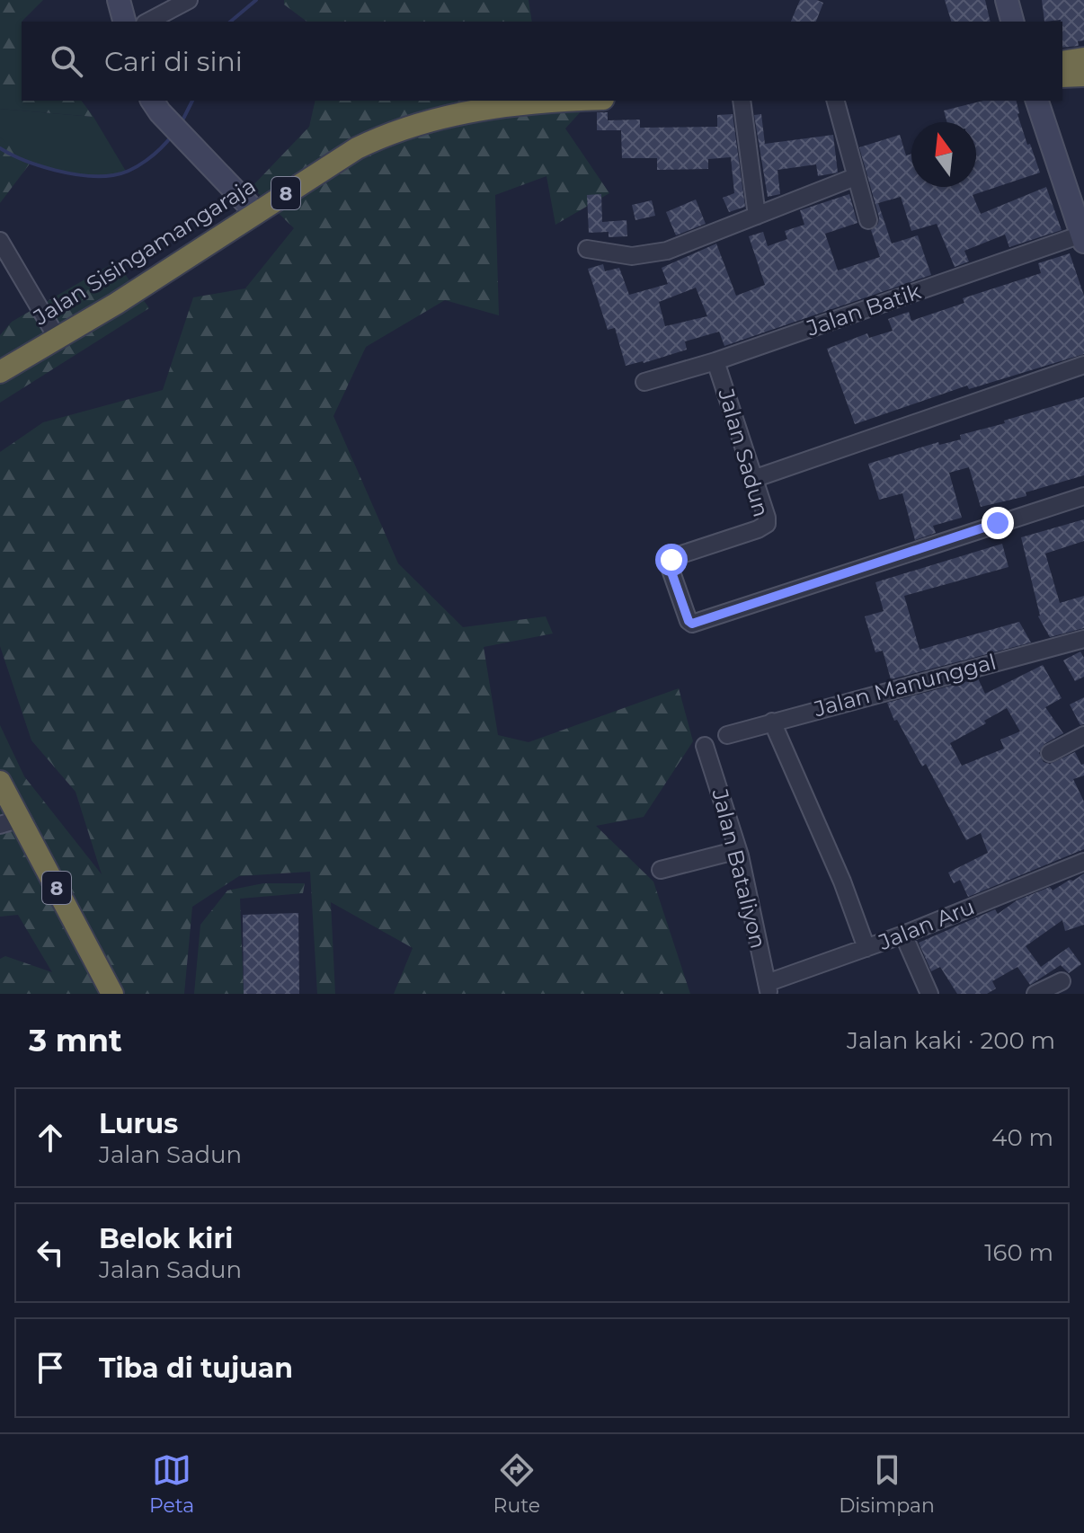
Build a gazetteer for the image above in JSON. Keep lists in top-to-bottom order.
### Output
{
  "streets": {
    "highway": ["8", "Jalan Sisingamangaraja"],
    "street": [
      "Jalan Batik",
      "Jalan Sadun",
      "Jalan Manunggal",
      "Jalan Bataliyon",
      "Jalan Aru"
    ]
  },
  "crossings": [
    ["Jalan Batik", "Jalan Sadun"],
    ["Jalan Bataliyon", "Jalan Aru"]
  ],
  "north": "top",
  "page": {
    "search": "Cari di sini",
    "heading": ["3 mnt", "Jalan kaki · 200 m"],
    "list": [
      ["Lurus", "Jalan Sadun", "40 m"],
      ["Belok kiri", "Jalan Sadun", "160 m"],
      "Tiba di tujuan"
    ],
    "nav": ["Peta", "Rute", "Disimpan"]
  }
}
